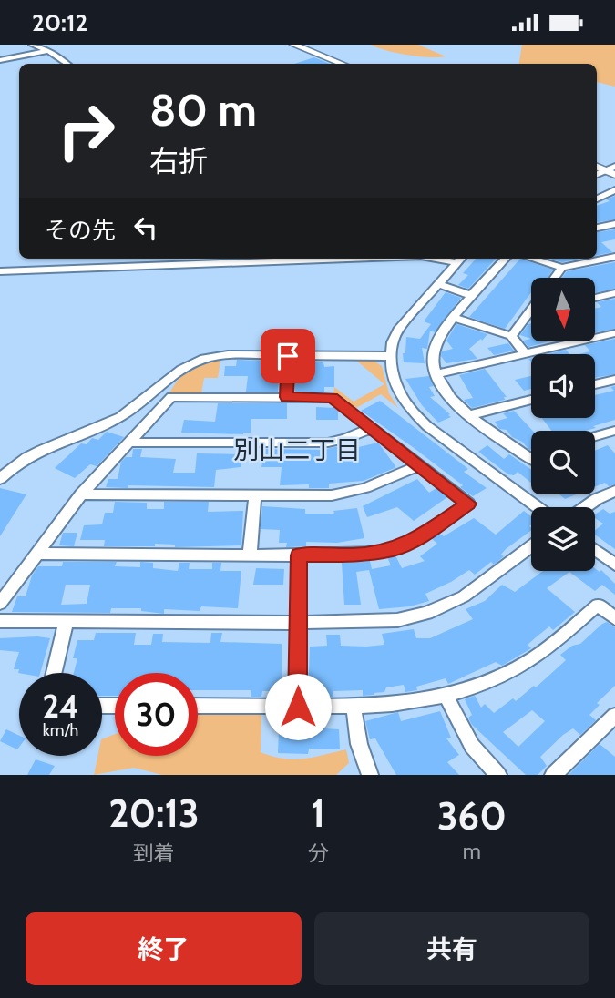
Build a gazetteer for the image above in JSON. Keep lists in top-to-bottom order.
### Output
{
  "districts": ["別山二丁目"],
  "north": "bottom",
  "page": {
    "status": "20:12",
    "turn": ["80 m", "右折"],
    "then": "その先",
    "speed": "24 km/h",
    "limit": "30",
    "eta": [
      "20:13",
      "到着",
      "1",
      "分",
      "360",
      "m"
    ],
    "buttons": ["終了", "共有"]
  }
}
